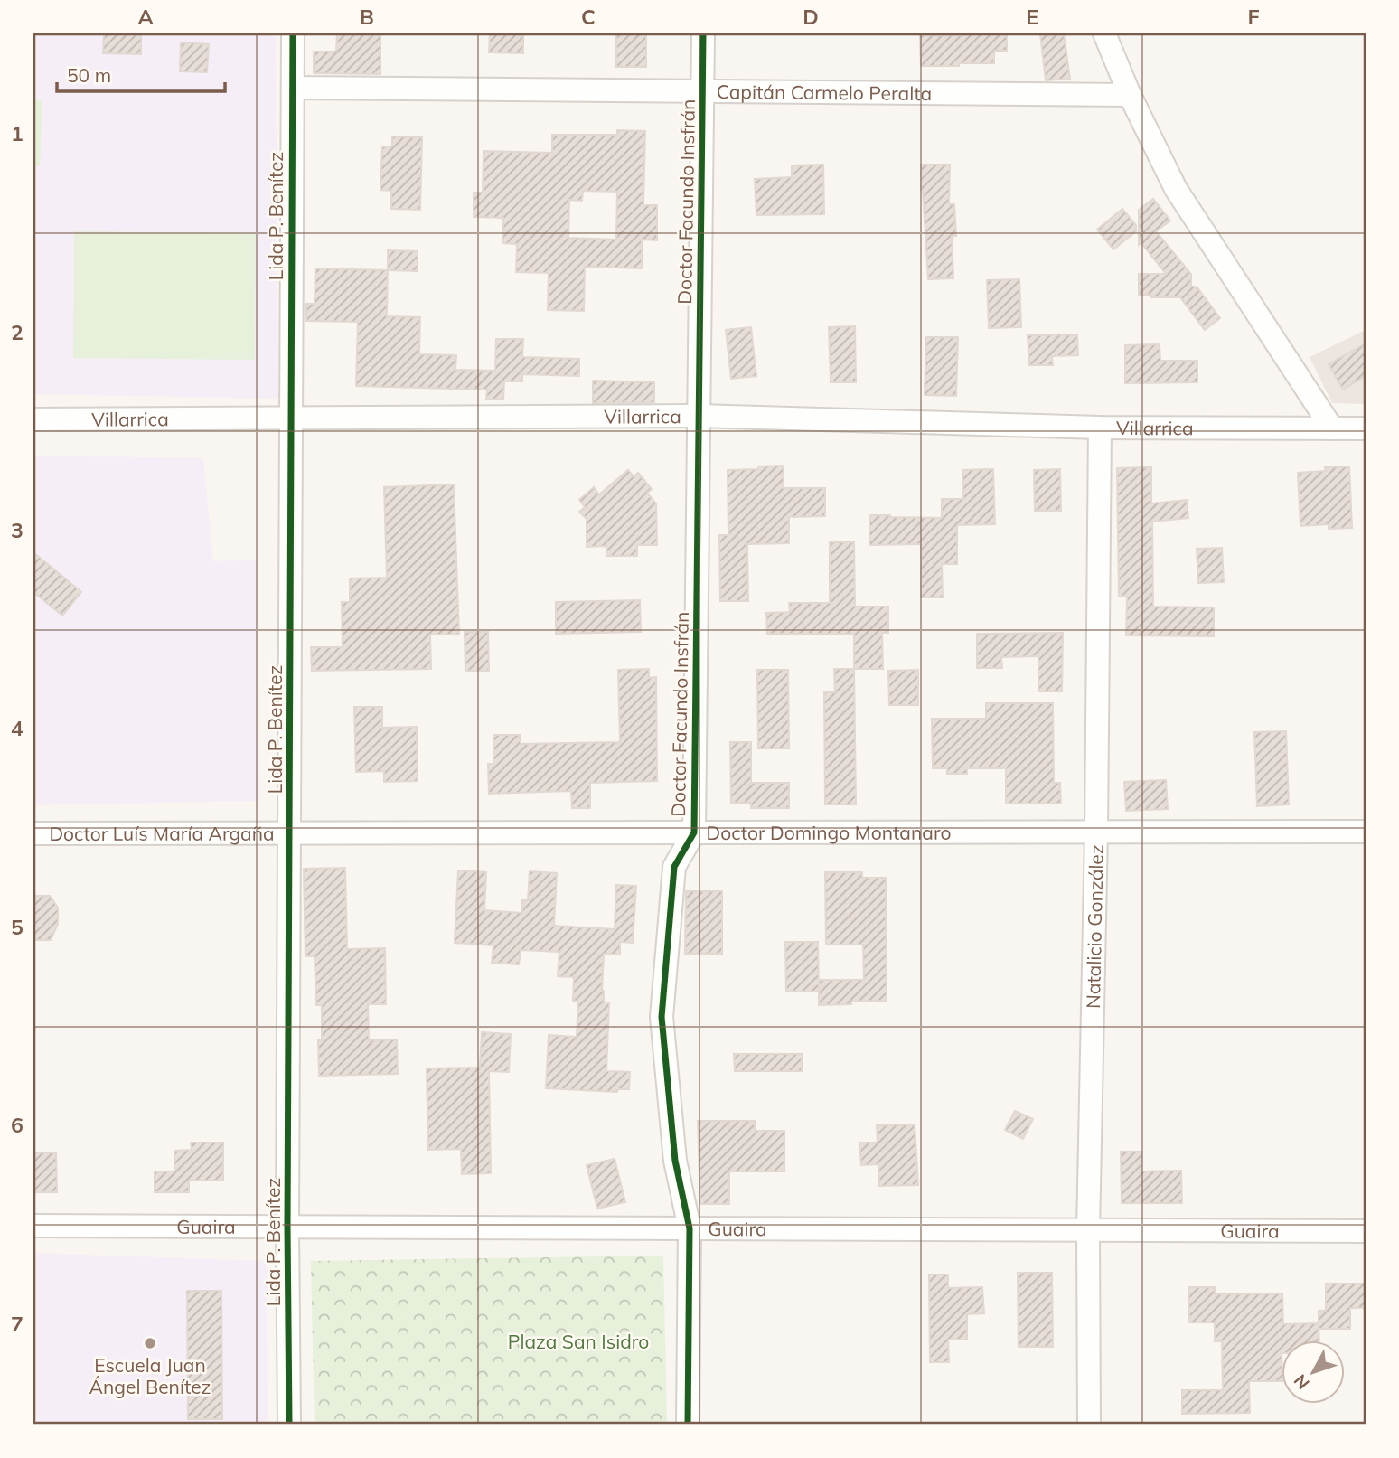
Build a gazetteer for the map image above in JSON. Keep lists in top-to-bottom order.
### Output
{
  "streets": {
    "street": [
      "Capitán Carmelo Peralta",
      "Doctor Facundo Insfrán",
      "Lida P. Benítez",
      "Villarrica",
      "Doctor Domingo Montanaro",
      "Doctor Luís María Argaña",
      "Natalicio González",
      "Guaira"
    ]
  },
  "crossings": [
    ["Capitán Carmelo Peralta", "Doctor Facundo Insfrán"],
    ["Capitán Carmelo Peralta", "Lida P. Benítez"],
    ["Doctor Facundo Insfrán", "Villarrica"],
    ["Doctor Facundo Insfrán", "Doctor Domingo Montanaro"],
    ["Doctor Facundo Insfrán", "Guaira"],
    ["Lida P. Benítez", "Villarrica"],
    ["Lida P. Benítez", "Doctor Domingo Montanaro"],
    ["Lida P. Benítez", "Doctor Luís María Argaña"],
    ["Lida P. Benítez", "Guaira"],
    ["Villarrica", "Natalicio González"],
    ["Doctor Domingo Montanaro", "Doctor Luís María Argaña"],
    ["Doctor Domingo Montanaro", "Natalicio González"],
    ["Natalicio González", "Guaira"]
  ],
  "parks": ["Plaza San Isidro"],
  "places": ["Escuela Juan Ángel Benítez"],
  "scale_bar": "50 m",
  "north": "bottom left",
  "grid": {
    "columns": [
      "A",
      "B",
      "C",
      "D",
      "E",
      "F"
    ],
    "rows": [
      "1",
      "2",
      "3",
      "4",
      "5",
      "6",
      "7"
    ]
  }
}
